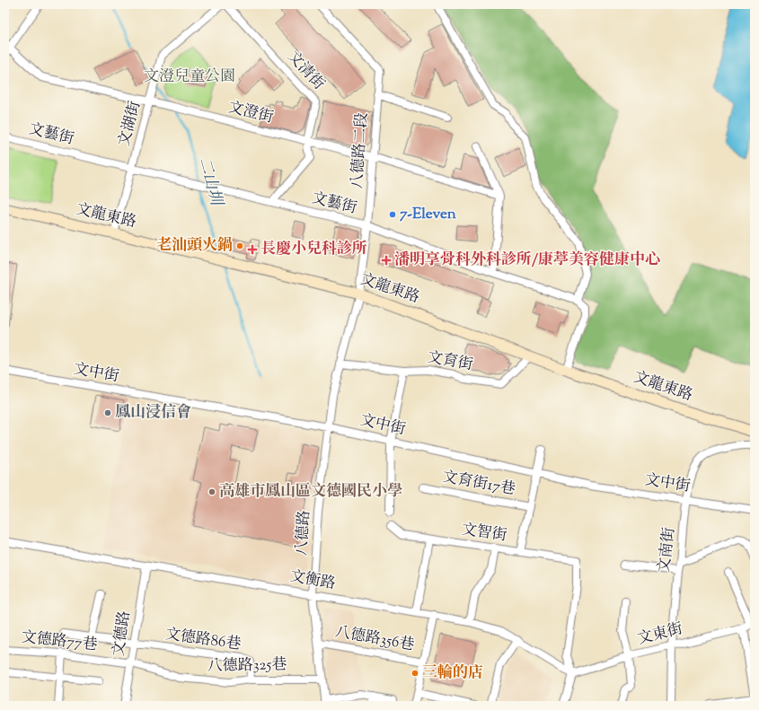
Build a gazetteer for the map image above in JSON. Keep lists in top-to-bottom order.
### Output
{
  "streets": {
    "street": [
      "文清街",
      "文澄街",
      "文湖街",
      "文藝街",
      "八德路二段",
      "文龍東路",
      "文育街",
      "文中街",
      "文育街17巷",
      "八德路",
      "文智街",
      "文南街",
      "文衡路",
      "文德路",
      "文東街",
      "八德路356巷",
      "文德路86巷",
      "文德路77巷",
      "八德路325巷"
    ]
  },
  "crossings": [
    ["文清街", "文澄街"],
    ["文清街", "文藝街"],
    ["文澄街", "文湖街"],
    ["文澄街", "八德路二段"],
    ["文湖街", "文藝街"],
    ["文湖街", "文龍東路"],
    ["文藝街", "八德路二段"],
    ["八德路二段", "文龍東路"],
    ["八德路二段", "文中街"],
    ["八德路二段", "八德路"],
    ["文龍東路", "文育街"],
    ["文育街", "文中街"],
    ["文中街", "八德路"],
    ["文中街", "文南街"],
    ["八德路", "文衡路"],
    ["八德路", "八德路356巷"],
    ["八德路", "八德路325巷"],
    ["文智街", "文衡路"],
    ["文智街", "文東街"],
    ["文南街", "文東街"],
    ["文衡路", "文德路"],
    ["文衡路", "文東街"],
    ["文德路", "文德路86巷"],
    ["文德路", "文德路77巷"],
    ["文德路", "八德路325巷"],
    ["文德路86巷", "文德路77巷"],
    ["文德路86巷", "八德路325巷"],
    ["文德路77巷", "八德路325巷"]
  ],
  "water": ["二山圳"],
  "parks": ["文澄兒童公園"],
  "places": {
    "other": [
      "7-Eleven",
      "老汕頭火鍋",
      "鳳山浸信會",
      "高雄市鳳山區文德國民小學",
      "三輪的店"
    ],
    "health": ["長慶小兒科診所", "潘明享骨科外科診所/康葶美容健康中心"]
  }
}
